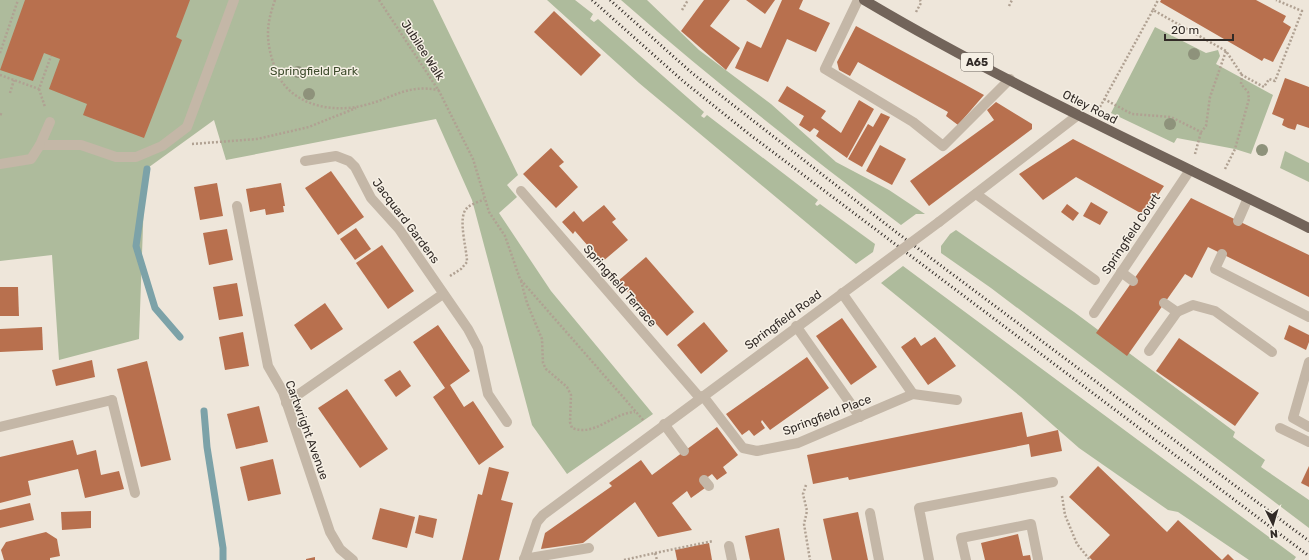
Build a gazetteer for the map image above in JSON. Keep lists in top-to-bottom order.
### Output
{
  "streets": {
    "main road": ["A65", "Otley Road"],
    "street": [
      "Jacquard Gardens",
      "Springfield Court",
      "Springfield Terrace",
      "Springfield Road",
      "Springfield Place",
      "Cartwright Avenue"
    ],
    "path": ["Jubilee Walk"]
  },
  "crossings": [
    ["Otley Road", "Springfield Court"],
    ["Otley Road", "Springfield Road"],
    ["Springfield Terrace", "Springfield Road"],
    ["Springfield Terrace", "Springfield Place"],
    ["Springfield Road", "Springfield Place"]
  ],
  "parks": ["Springfield Park"],
  "scale_bar": "20 m",
  "north": "bottom"
}
